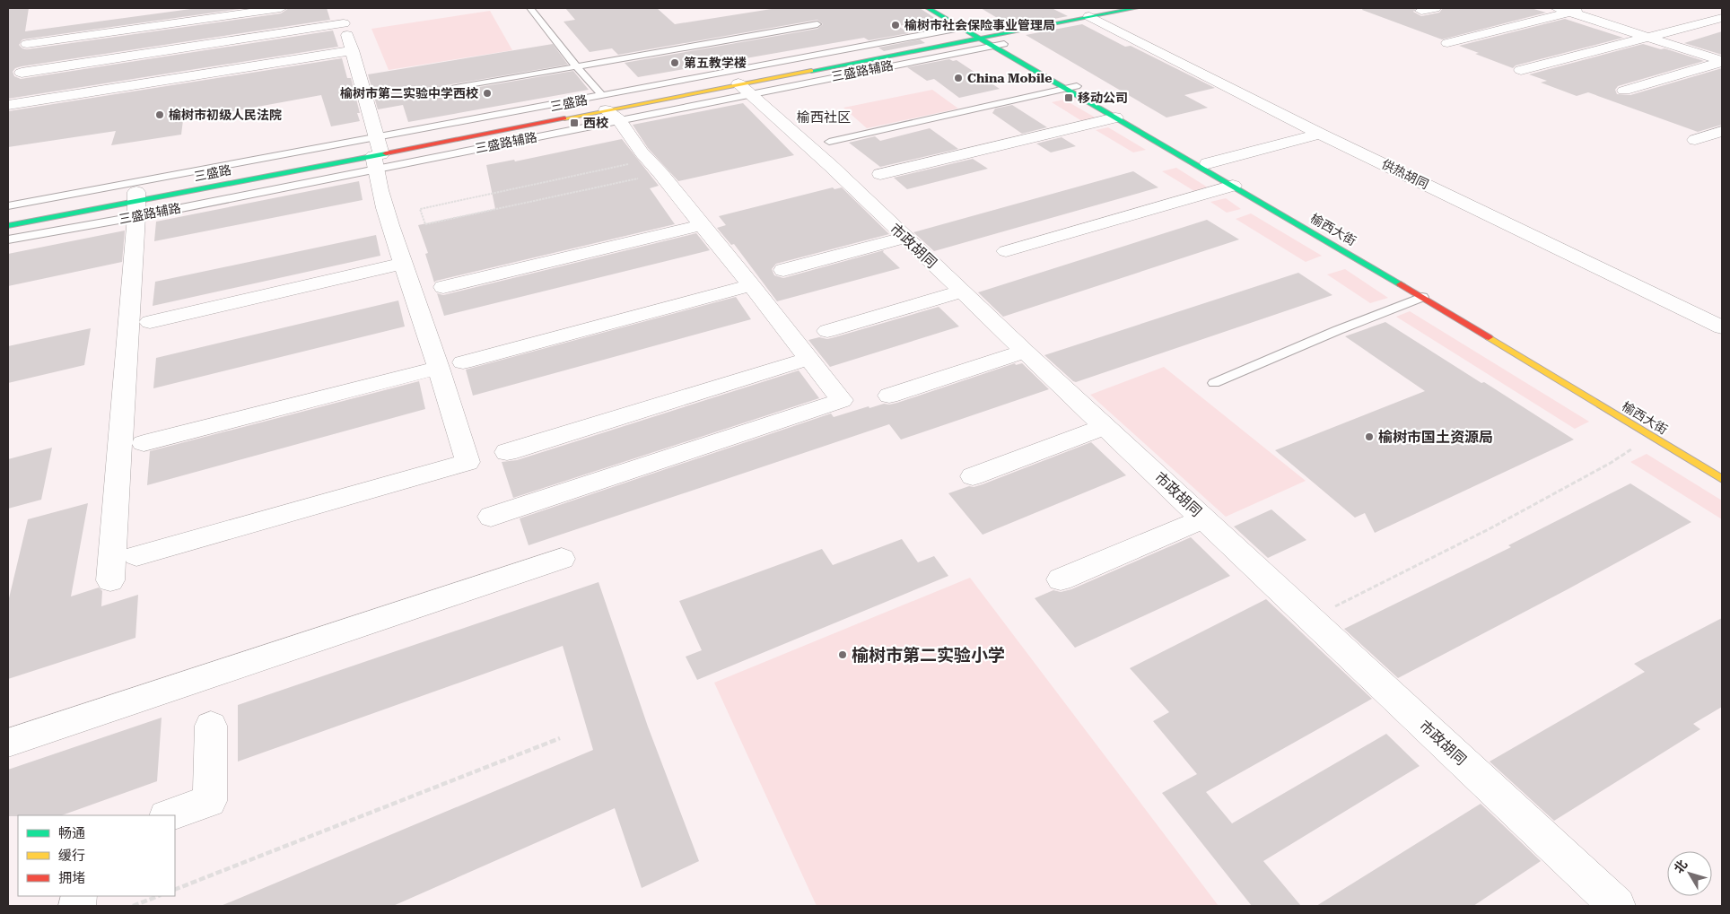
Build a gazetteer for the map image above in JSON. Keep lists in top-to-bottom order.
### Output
{
  "streets": {
    "main road": ["三盛路", "榆西大街"],
    "street": ["供热胡同", "市政胡同"],
    "lane": ["三盛路辅路"]
  },
  "crossings": [
    ["三盛路辅路", "三盛路"],
    ["三盛路辅路", "榆西大街"],
    ["三盛路辅路", "市政胡同"],
    ["三盛路", "供热胡同"],
    ["三盛路", "榆西大街"],
    ["三盛路", "市政胡同"]
  ],
  "districts": ["榆西社区"],
  "places": {
    "other": [
      "榆树市社会保险事业管理局",
      "第五教学楼",
      "China Mobile",
      "榆树市第二实验中学西校",
      "榆树市初级人民法院",
      "榆树市国土资源局",
      "榆树市第二实验小学"
    ],
    "transit": ["移动公司", "西校"]
  },
  "legend": ["畅通", "缓行", "拥堵"],
  "north": "top left"
}
